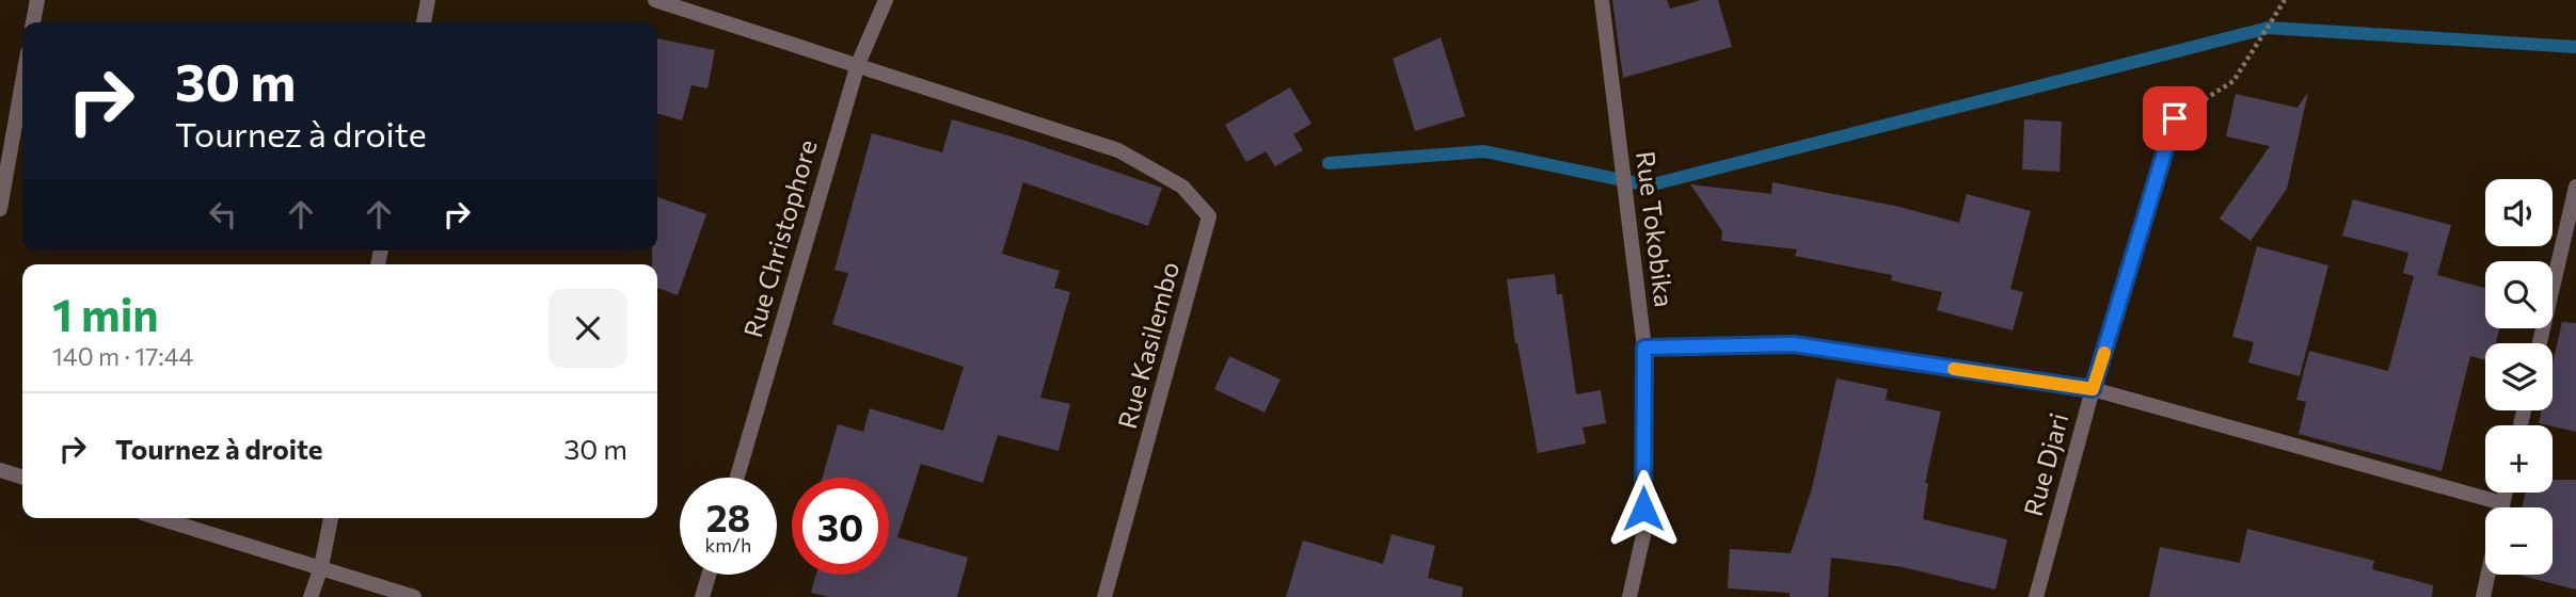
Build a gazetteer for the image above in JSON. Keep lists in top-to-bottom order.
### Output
{
  "streets": {
    "street": [
      "Rue Tokobika",
      "Rue Christophore",
      "Rue Kasilembo",
      "Rue Djari"
    ]
  },
  "crossings": [
    ["Rue Christophore", "Rue Kasilembo"]
  ],
  "page": {
    "turn": ["30 m", "Tournez à droite"],
    "map_buttons": ["+", "−"],
    "heading": ["1 min", "140 m · 17:44"],
    "list": [
      {
        "name": "Tournez à droite",
        "value": "30 m"
      }
    ],
    "speed": "28 km/h",
    "limit": "30"
  }
}
